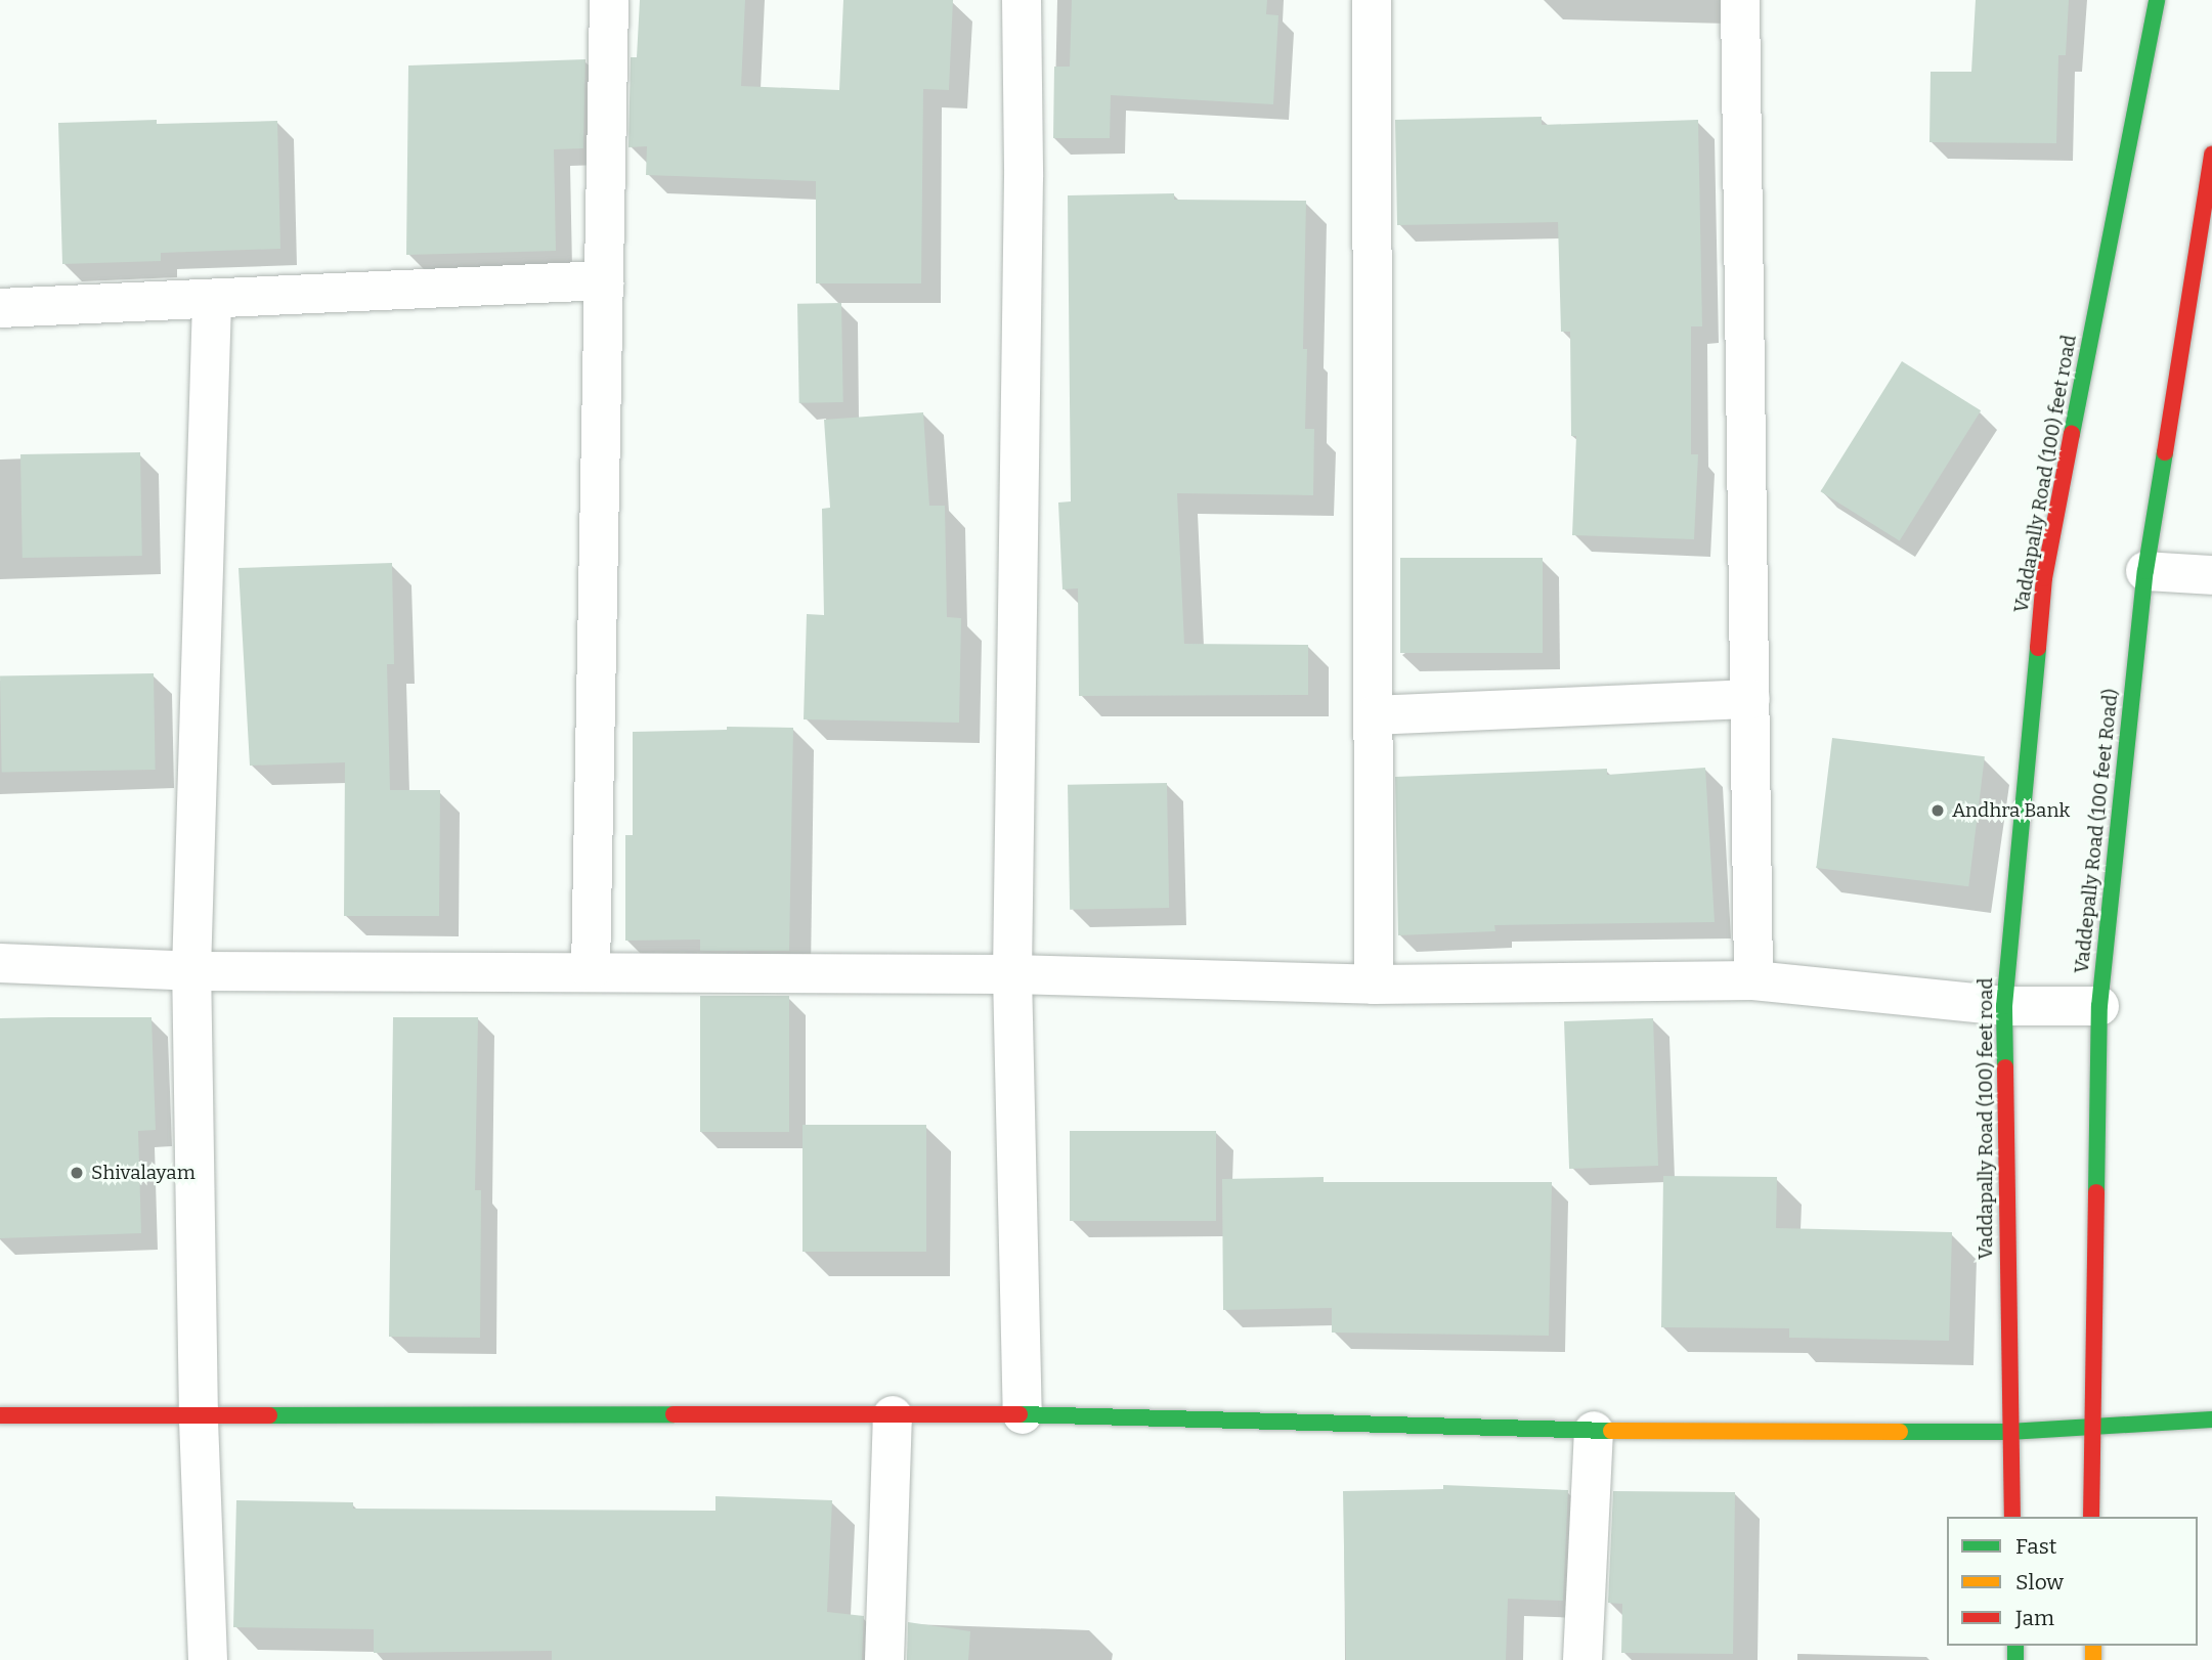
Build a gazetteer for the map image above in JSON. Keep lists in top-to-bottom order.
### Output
{
  "streets": {
    "main road": ["Vaddapally Road (100) feet road", "Vaddepally Road (100 feet Road)"]
  },
  "places": ["Andhra Bank", "Shivalayam"],
  "legend": ["Fast", "Slow", "Jam"]
}
